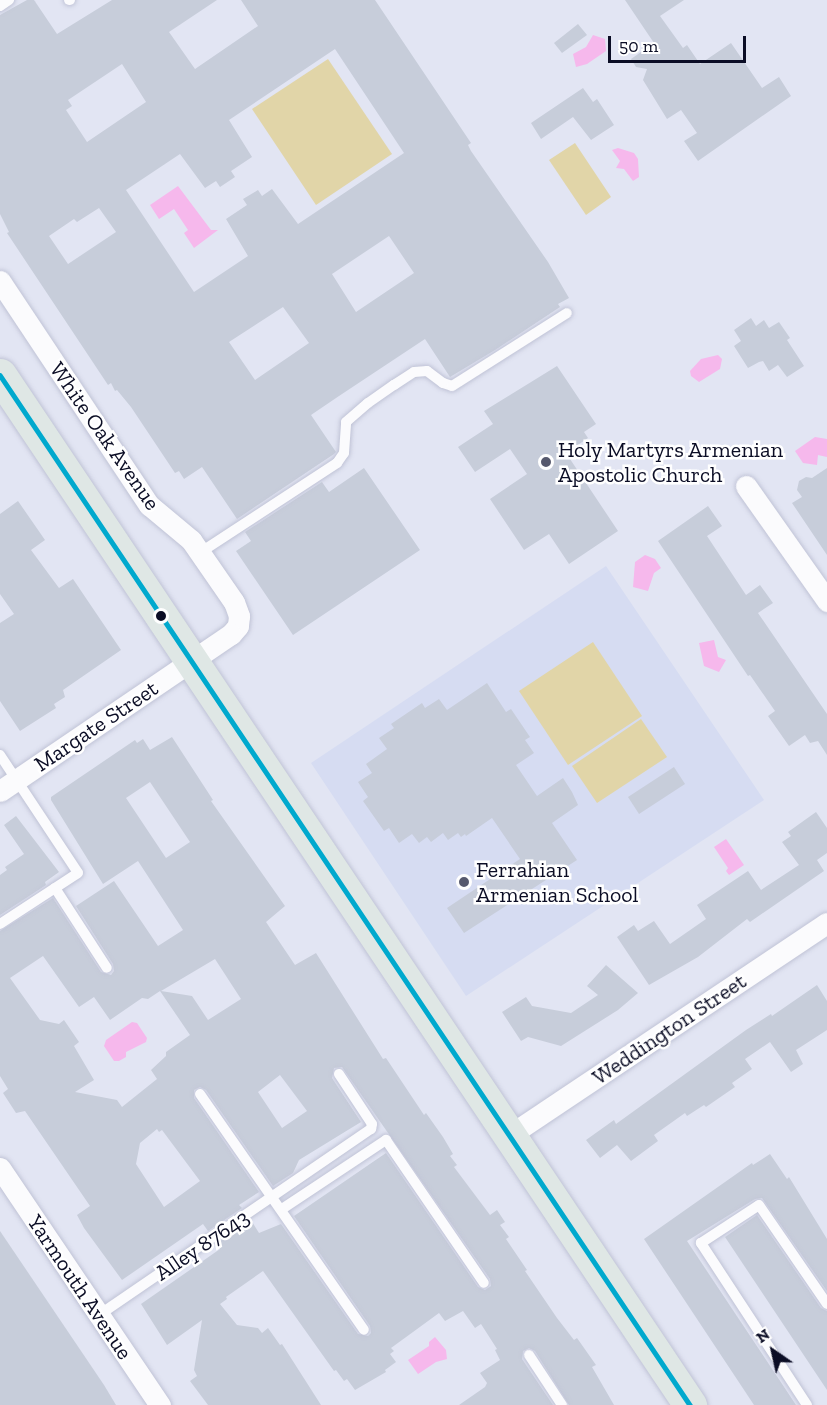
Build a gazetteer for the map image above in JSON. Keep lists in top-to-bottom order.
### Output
{
  "streets": {
    "street": [
      "White Oak Avenue",
      "Margate Street",
      "Weddington Street",
      "Yarmouth Avenue"
    ],
    "lane": ["Alley 87643"]
  },
  "crossings": [
    ["White Oak Avenue", "Margate Street"],
    ["Alley 87643", "Yarmouth Avenue"]
  ],
  "places": ["Holy Martyrs Armenian Apostolic Church", "Ferrahian Armenian School"],
  "scale_bar": "50 m",
  "north": "top left"
}
